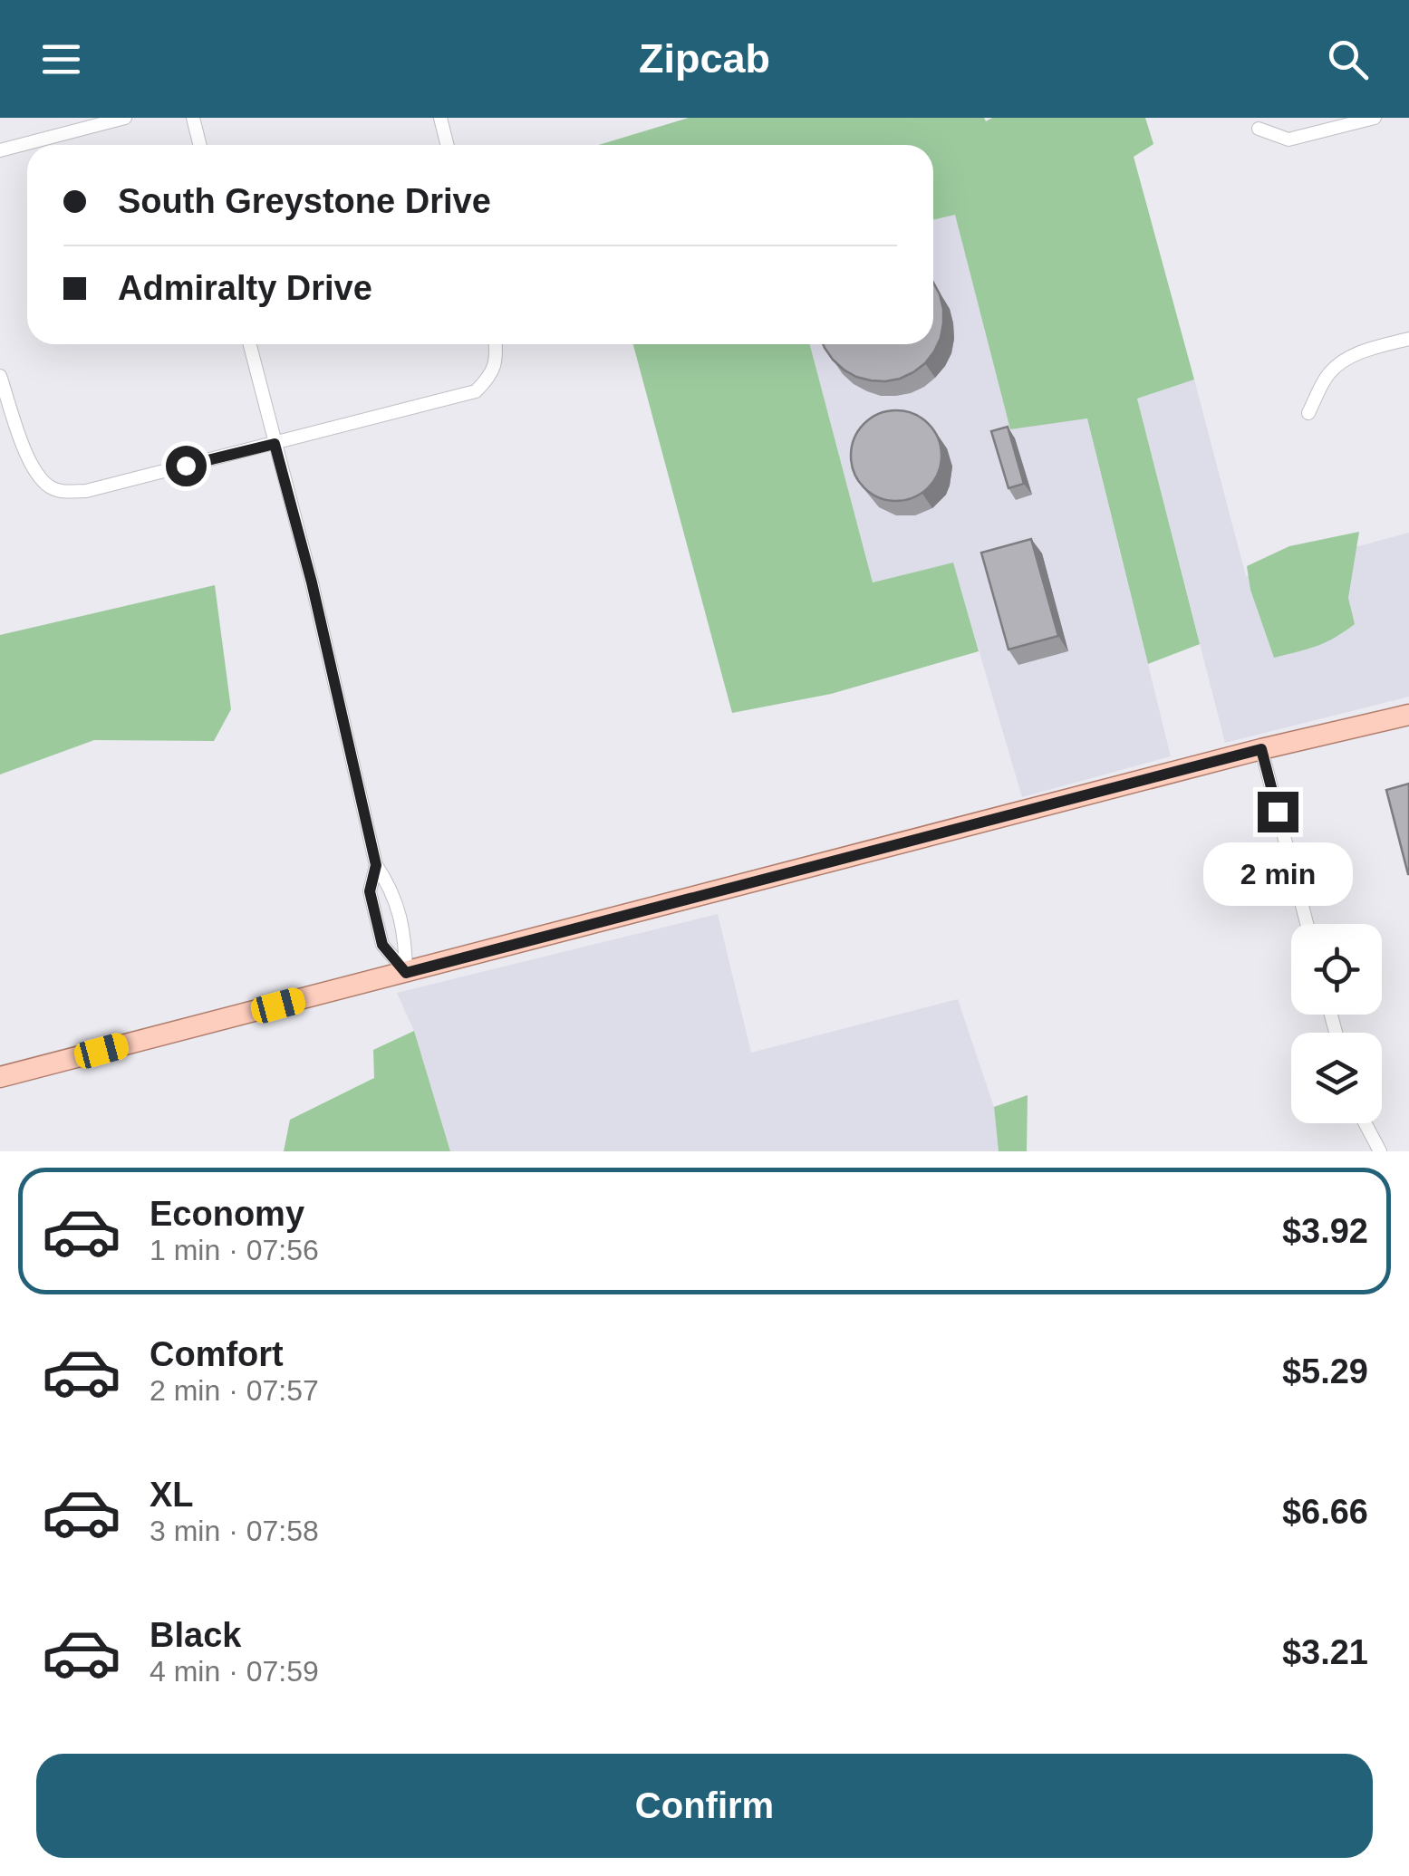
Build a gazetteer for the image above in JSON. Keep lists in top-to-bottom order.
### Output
{
  "page": {
    "header": "Zipcab",
    "banner": ["South Greystone Drive", "Admiralty Drive"],
    "bubble": "2 min",
    "list": [
      {
        "name": "Economy",
        "note": "1 min · 07:56",
        "value": "$3.92"
      },
      {
        "name": "Comfort",
        "note": "2 min · 07:57",
        "value": "$5.29"
      },
      {
        "name": "XL",
        "note": "3 min · 07:58",
        "value": "$6.66"
      },
      {
        "name": "Black",
        "note": "4 min · 07:59",
        "value": "$3.21"
      }
    ],
    "buttons": "Confirm"
  }
}
